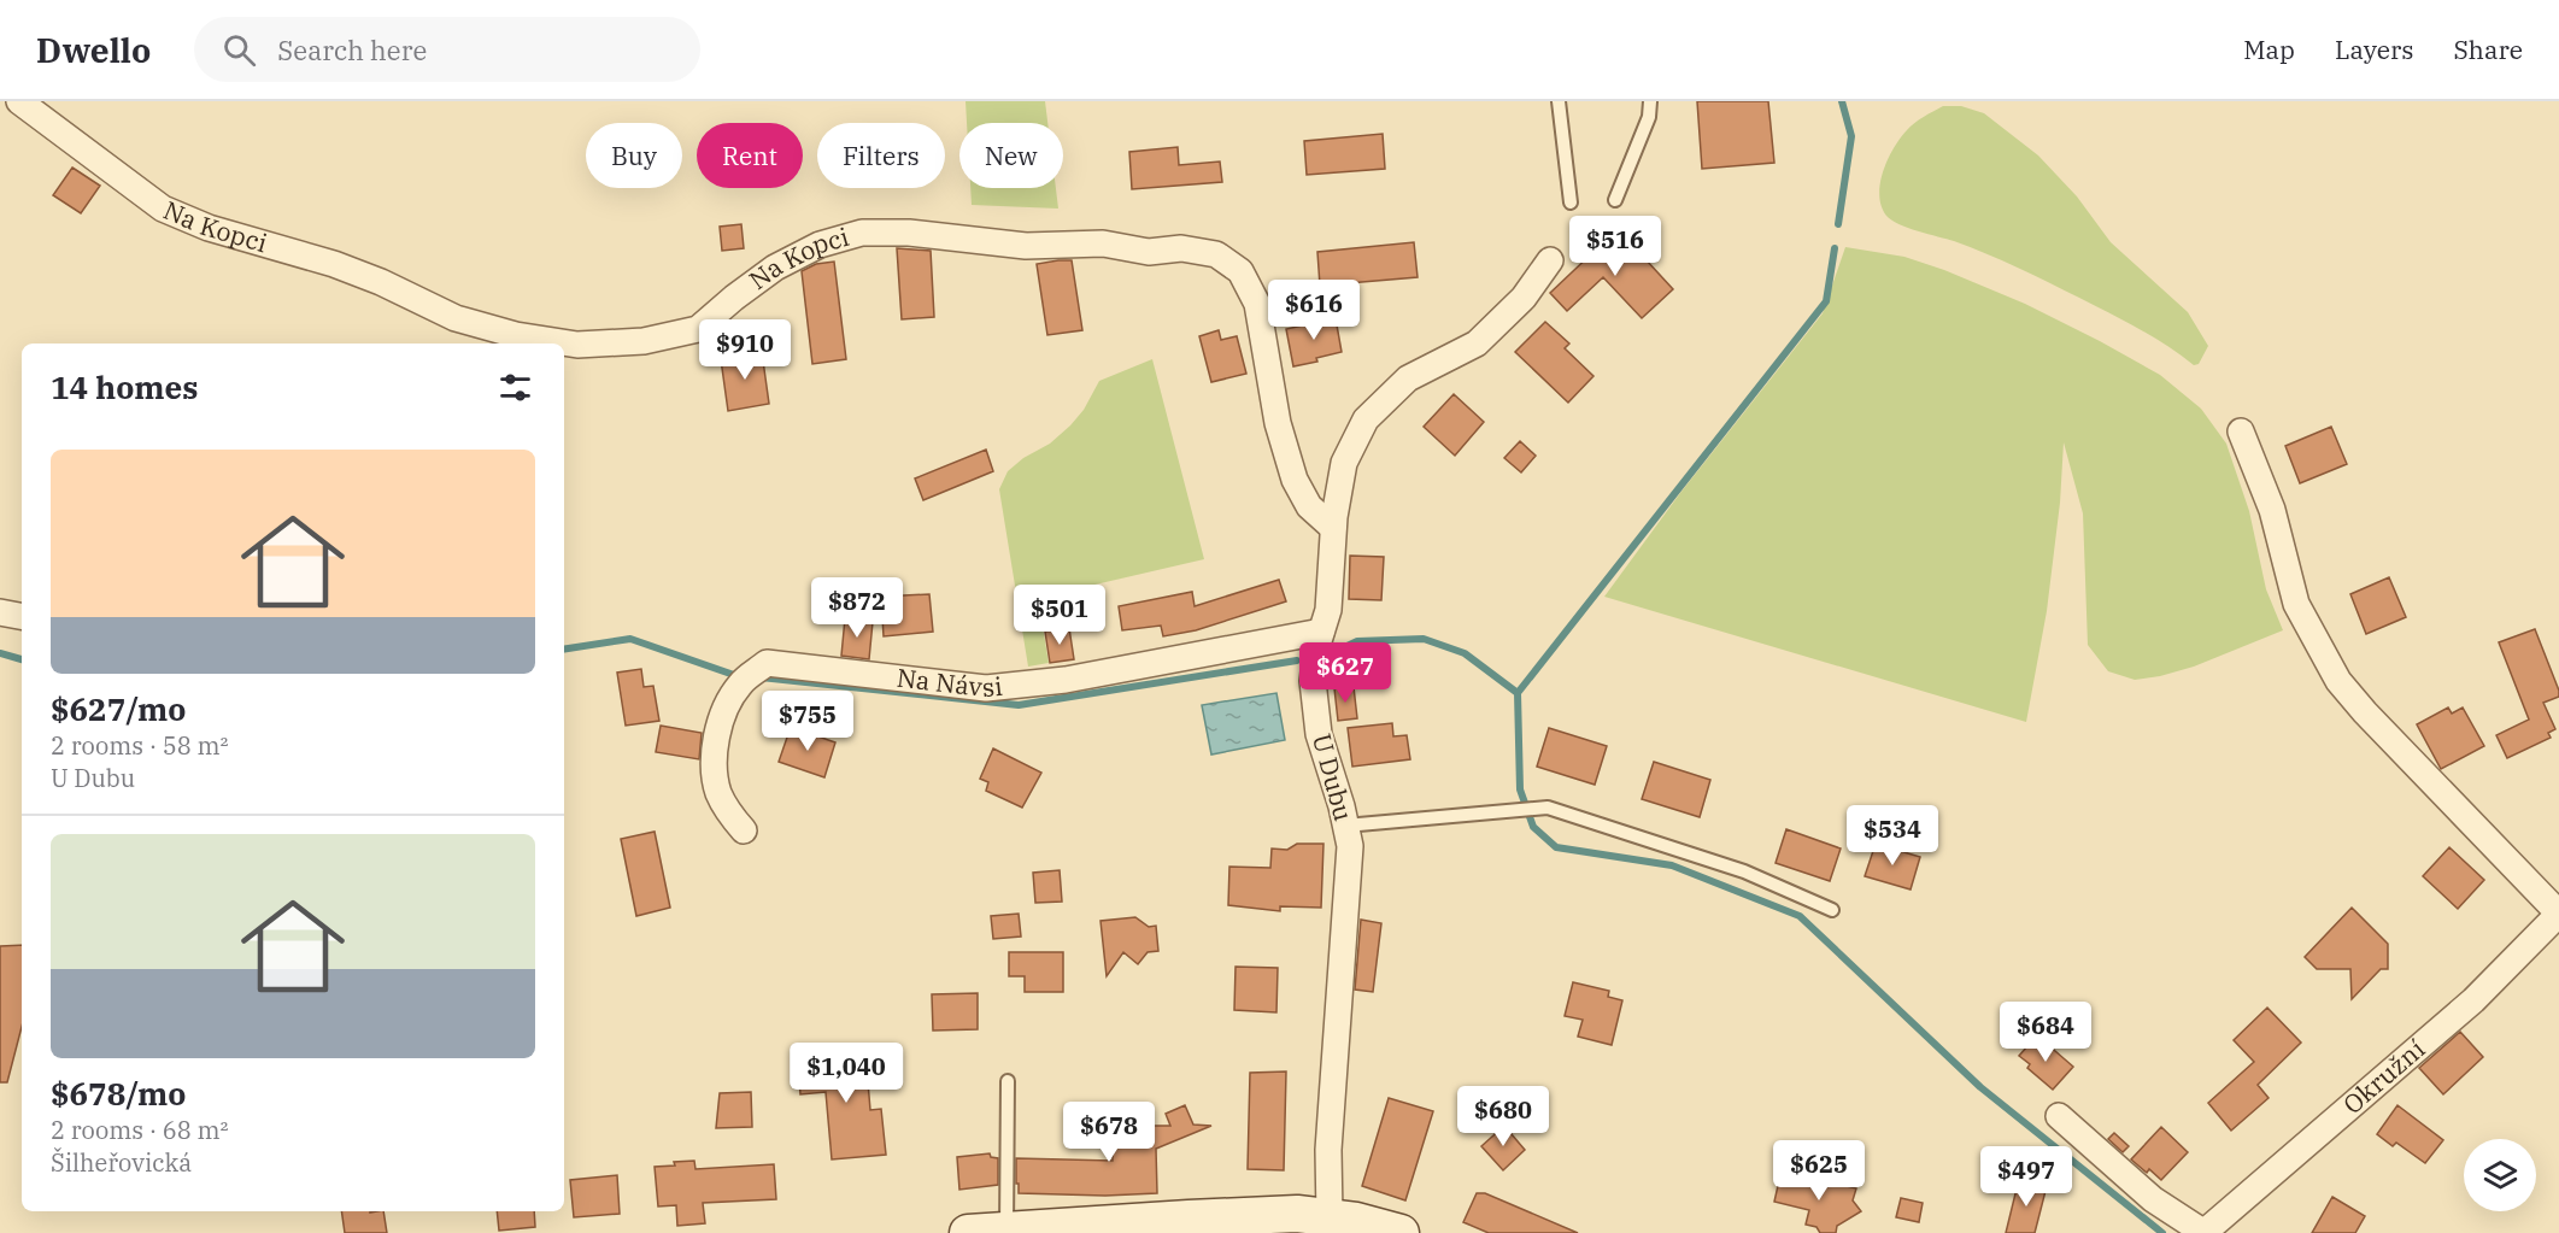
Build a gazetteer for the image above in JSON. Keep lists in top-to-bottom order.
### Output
{
  "streets": {
    "street": [
      "Na Kopci",
      "Na Návsi",
      "U Dubu",
      "Okružní"
    ]
  },
  "crossings": [
    ["Na Kopci", "U Dubu"],
    ["Na Návsi", "U Dubu"]
  ],
  "page": {
    "header": "Dwello",
    "search": "Search here",
    "nav": ["Map", "Layers", "Share"],
    "chip": [
      "Buy",
      "Rent",
      "Filters",
      "New"
    ],
    "price": [
      "$516",
      "$616",
      "$910",
      "$872",
      "$501",
      "$627",
      "$755",
      "$534",
      "$684",
      "$1,040",
      "$680",
      "$678",
      "$625",
      "$497"
    ],
    "heading": "14 homes",
    "list": [
      {
        "name": "$627/mo",
        "note": "2 rooms · 58 m² · U Dubu"
      },
      {
        "name": "$678/mo",
        "note": "2 rooms · 68 m² · Šilheřovická"
      }
    ]
  }
}
